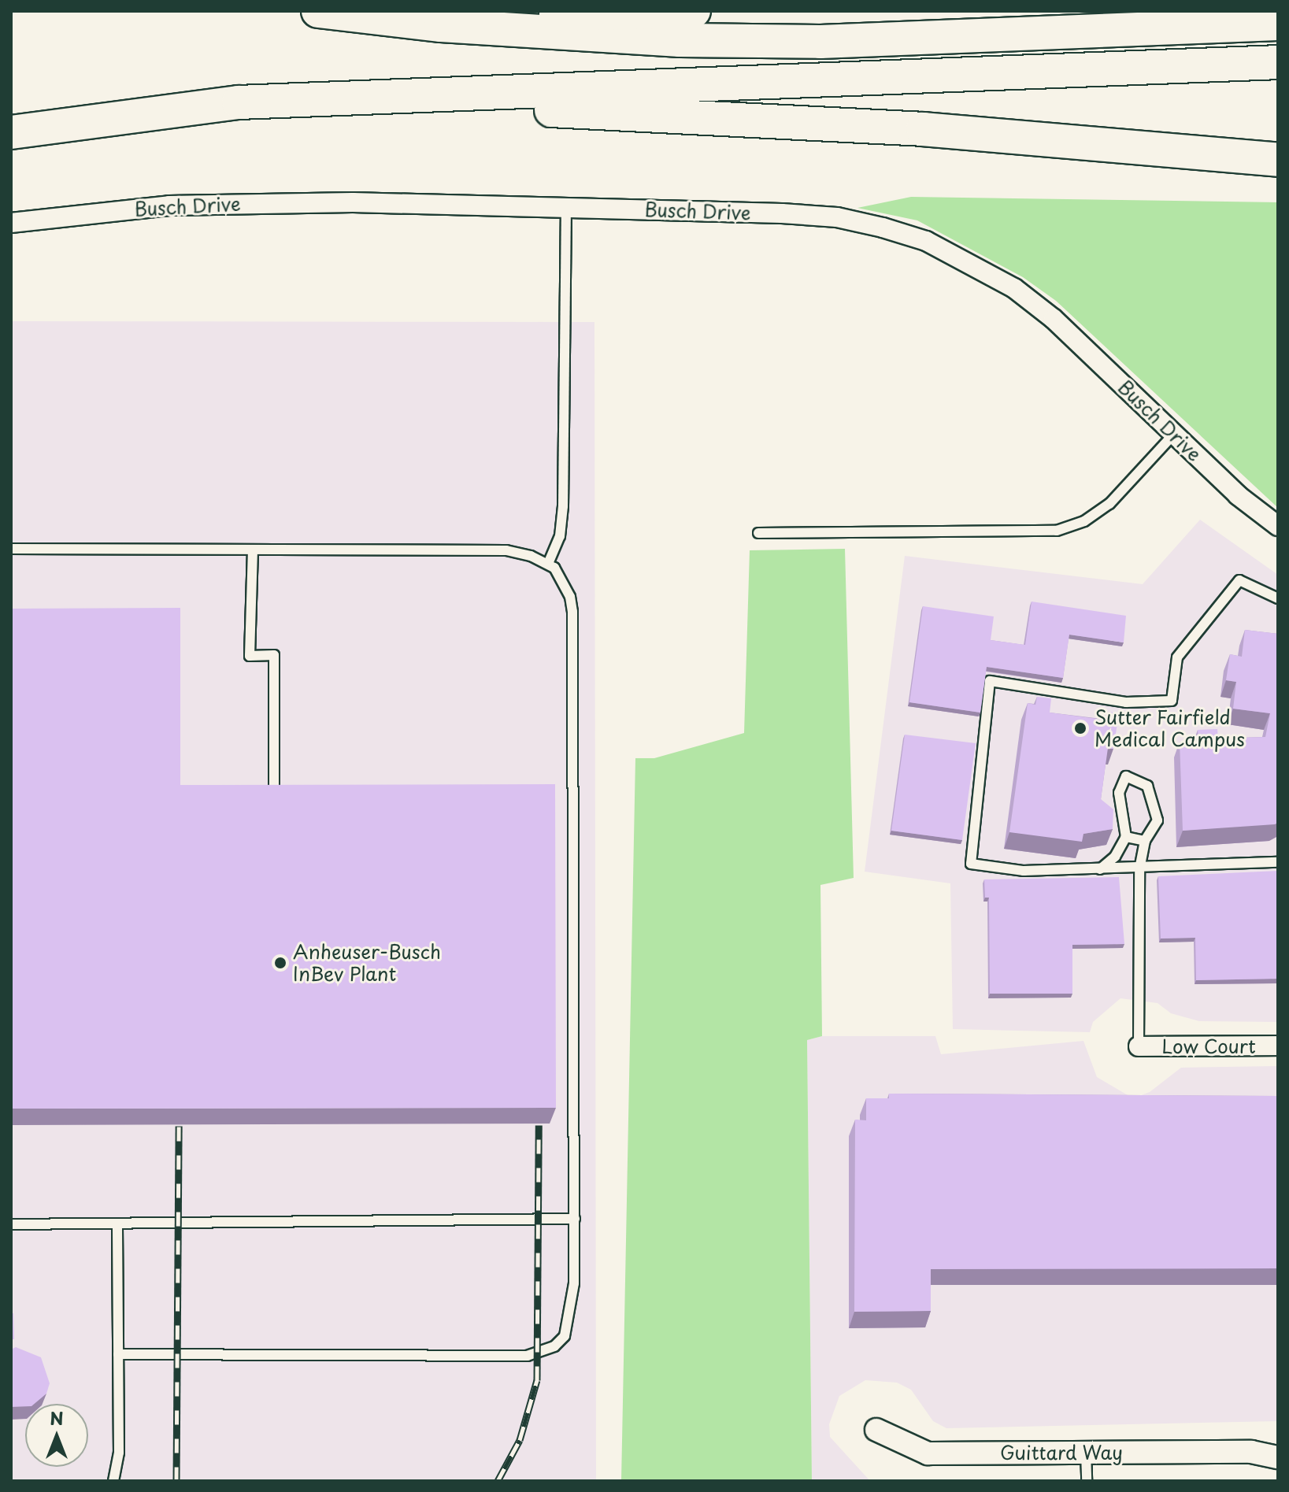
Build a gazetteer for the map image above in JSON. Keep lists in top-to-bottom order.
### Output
{
  "streets": {
    "street": ["Busch Drive", "Low Court", "Guittard Way"]
  },
  "places": ["Sutter Fairfield Medical Campus", "Anheuser-Busch InBev Plant"],
  "north": "top"
}
